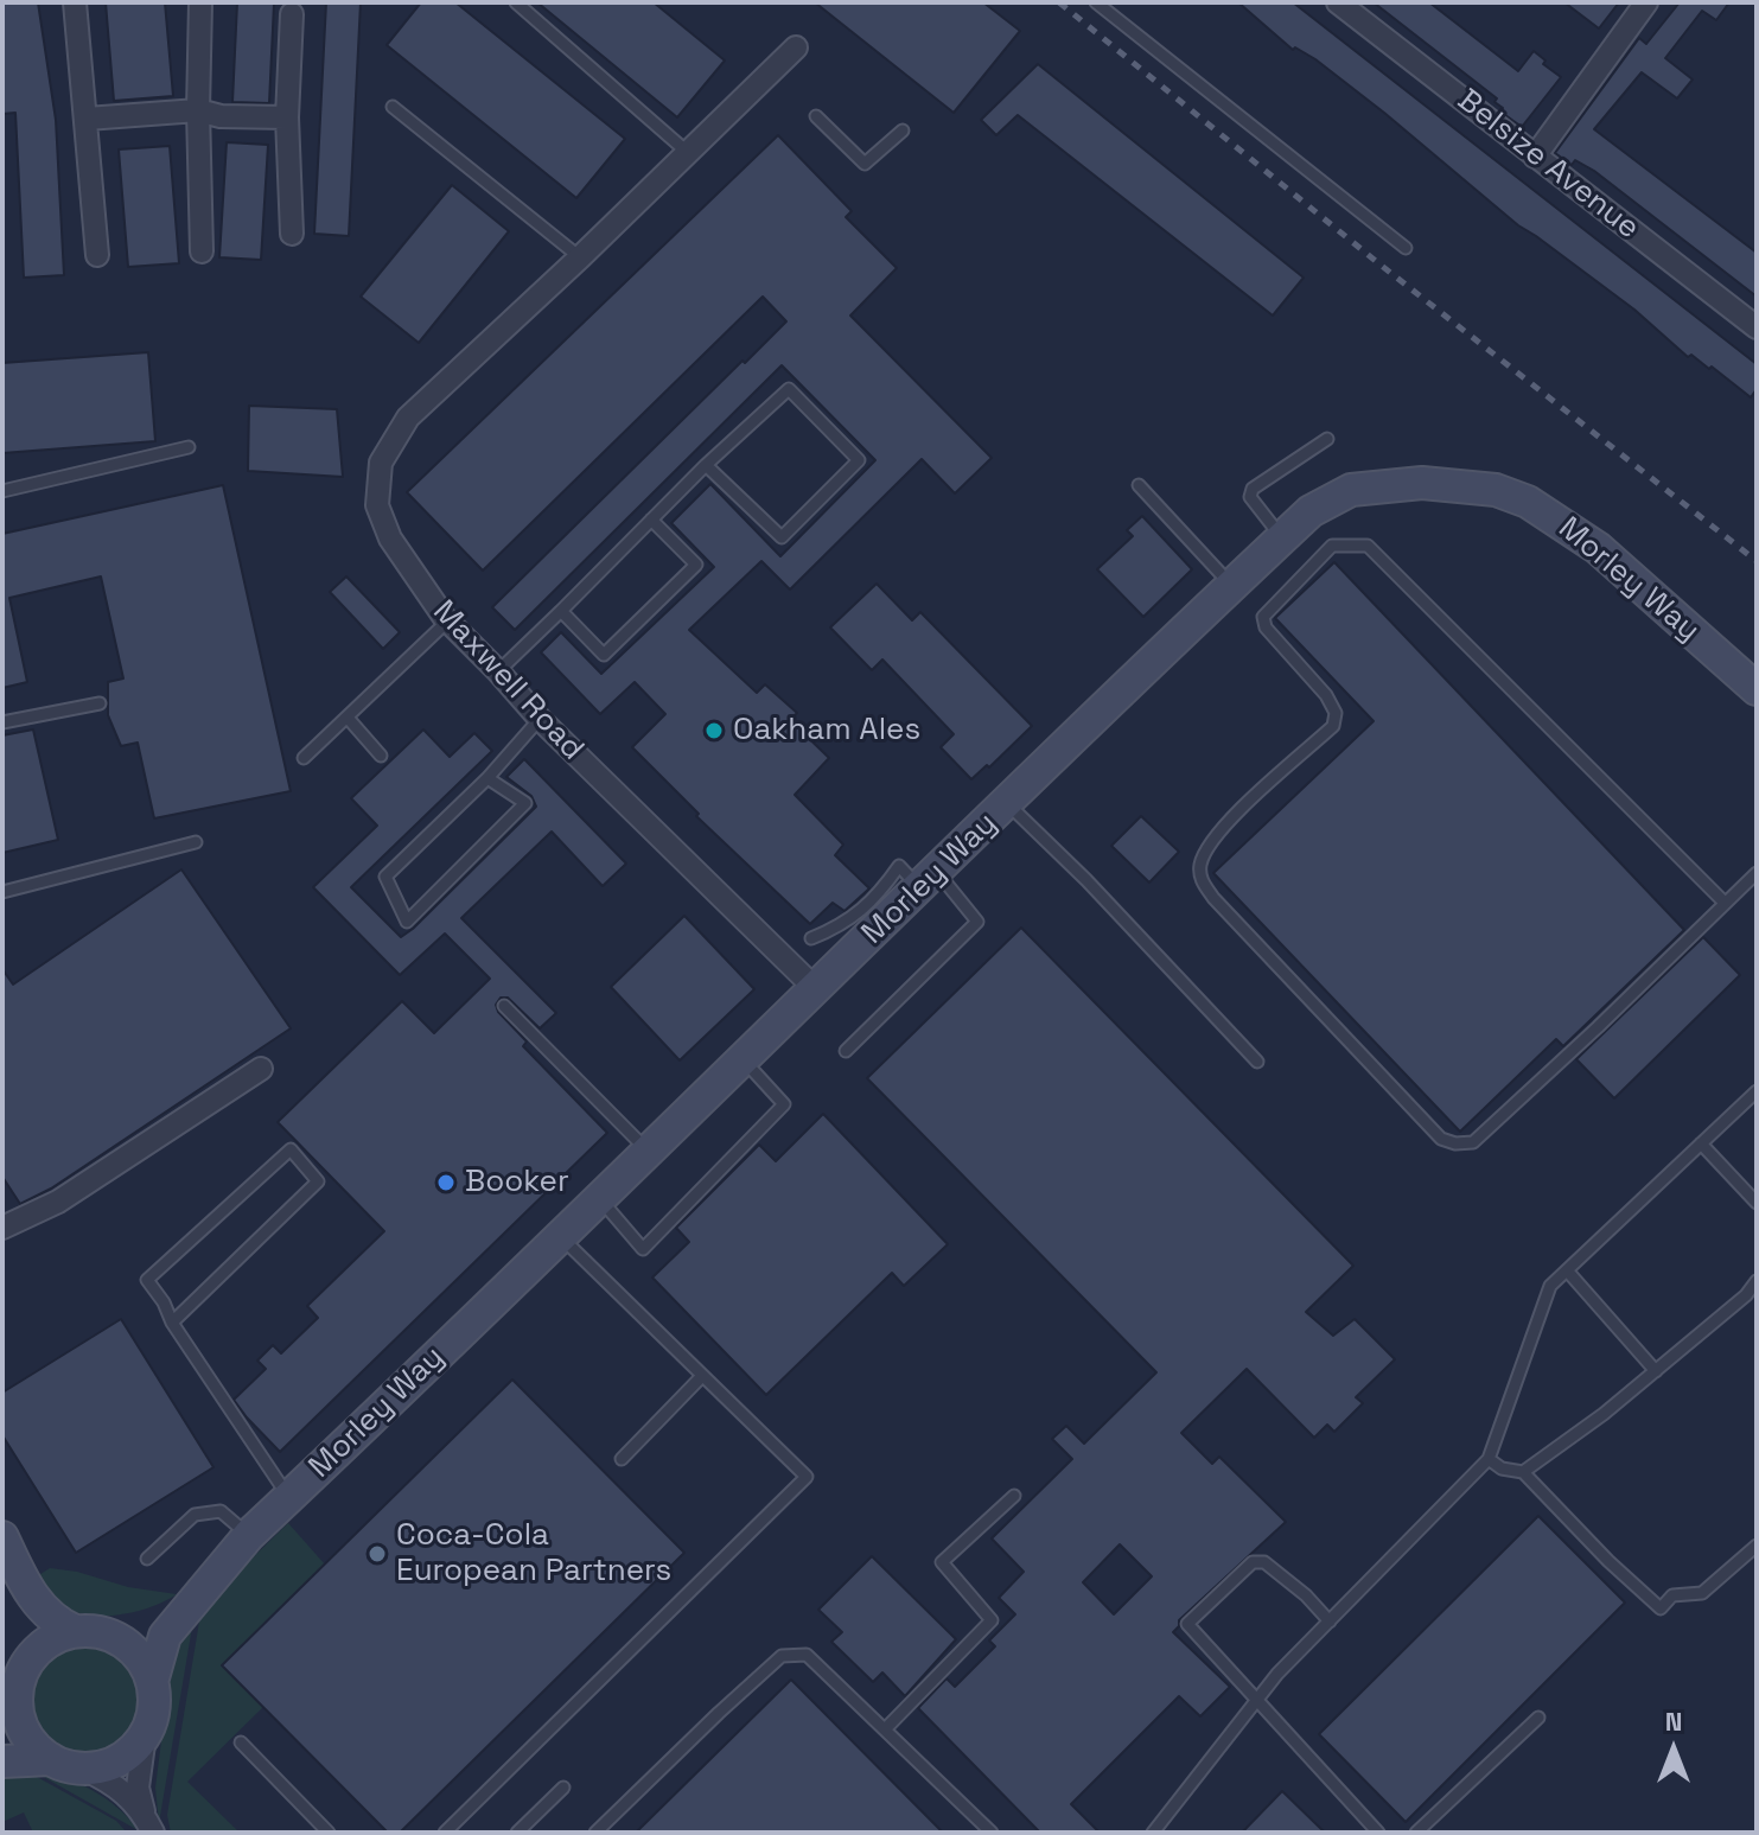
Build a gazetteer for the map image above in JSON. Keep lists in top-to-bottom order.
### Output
{
  "streets": {
    "street": ["Belsize Avenue", "Morley Way", "Maxwell Road"]
  },
  "crossings": [
    ["Morley Way", "Maxwell Road"]
  ],
  "places": ["Oakham Ales", "Booker", "Coca-Cola European Partners"],
  "north": "top"
}
